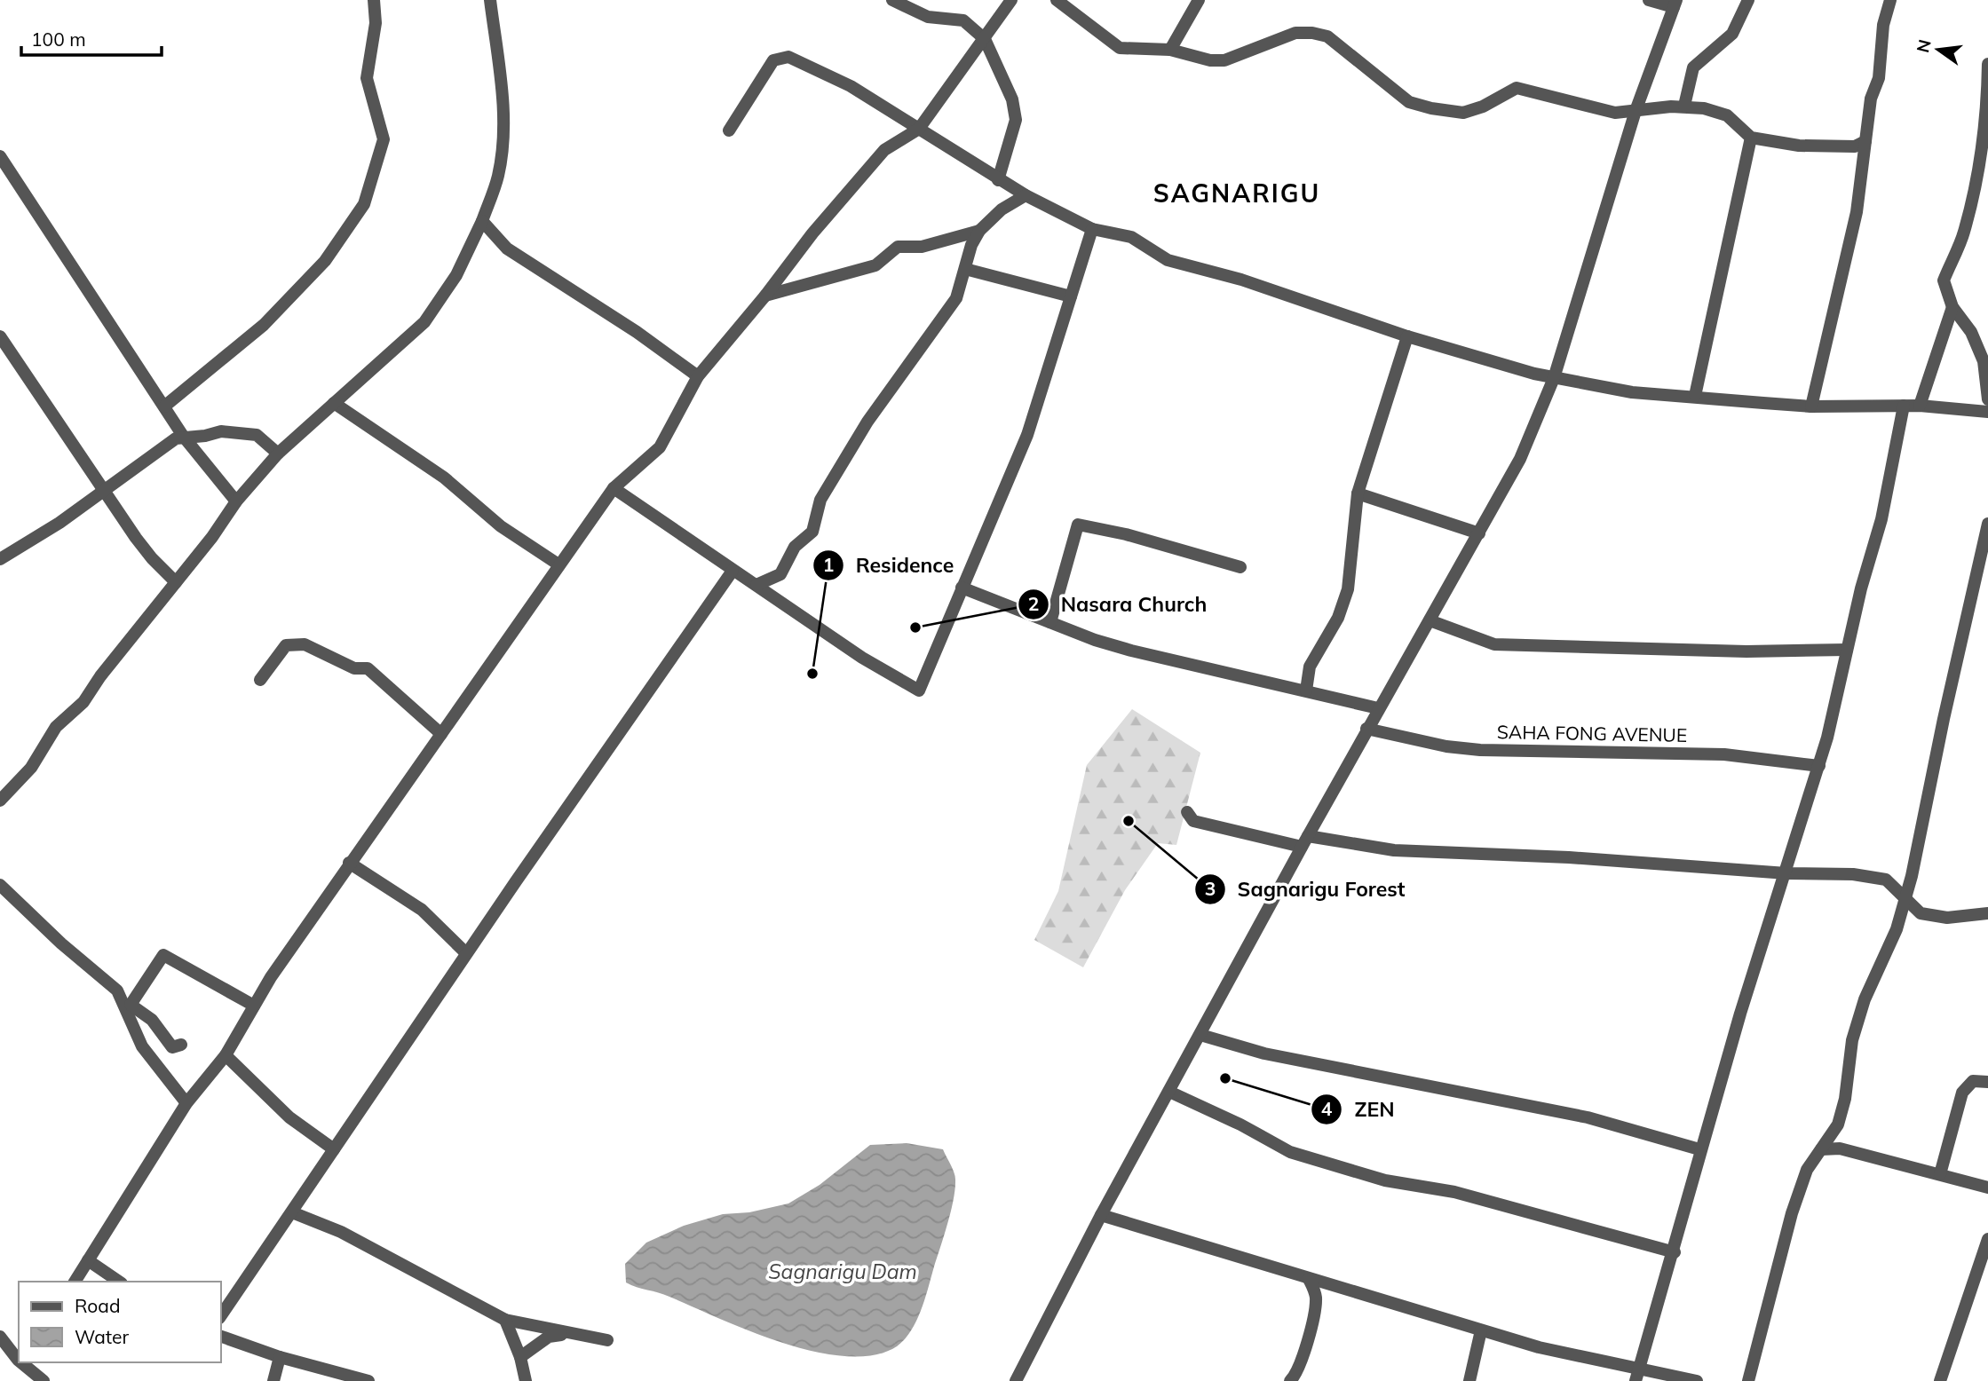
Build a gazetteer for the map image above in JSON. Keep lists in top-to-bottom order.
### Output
{
  "streets": {
    "street": ["SAHA FONG AVENUE"]
  },
  "districts": ["SAGNARIGU"],
  "water": ["Sagnarigu Dam"],
  "places": [
    "Nasara Church",
    "Residence",
    "Sagnarigu Forest",
    "ZEN"
  ],
  "legend": ["Road", "Water"],
  "scale_bar": "100 m",
  "north": "left"
}
